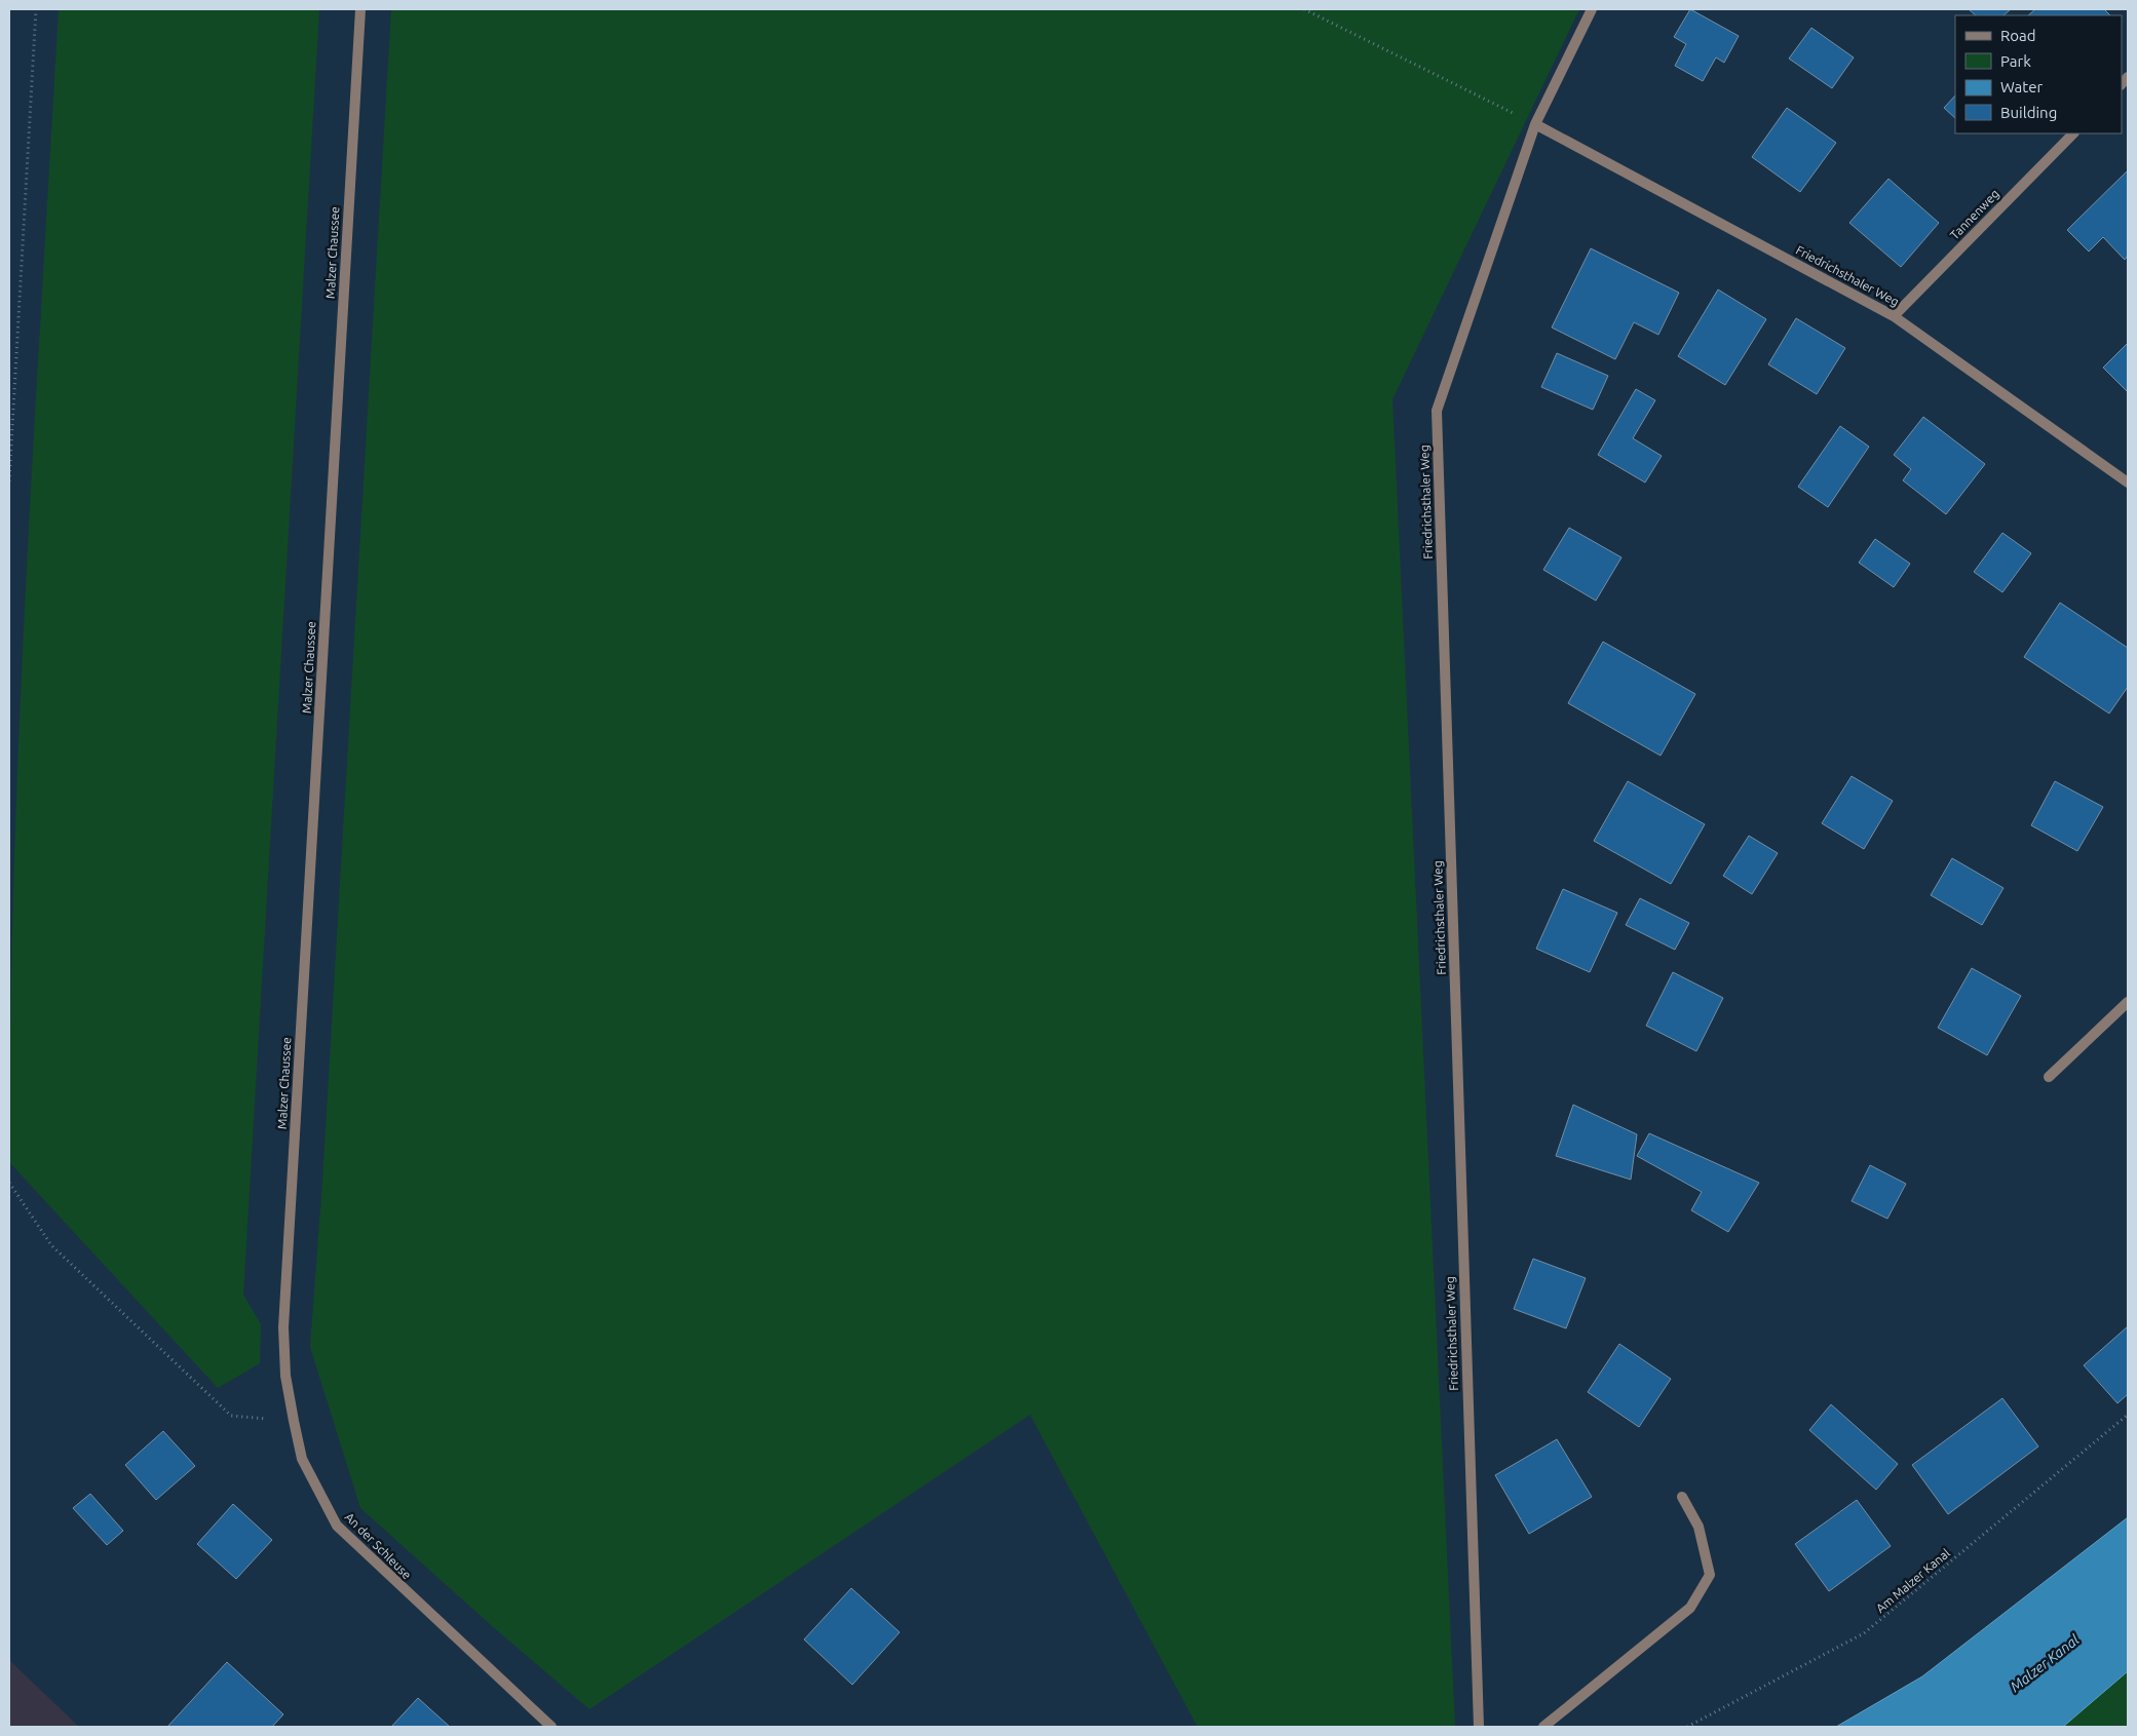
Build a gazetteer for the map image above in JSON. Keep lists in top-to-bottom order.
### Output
{
  "streets": {
    "street": [
      "Tannenweg",
      "Malzer Chaussee",
      "Friedrichsthaler Weg",
      "An der Schleuse"
    ],
    "path": ["Am Malzer Kanal"]
  },
  "crossings": [
    ["Tannenweg", "Friedrichsthaler Weg"],
    ["Malzer Chaussee", "An der Schleuse"]
  ],
  "water": ["Malzer Kanal"],
  "legend": [
    "Road",
    "Park",
    "Water",
    "Building"
  ]
}
